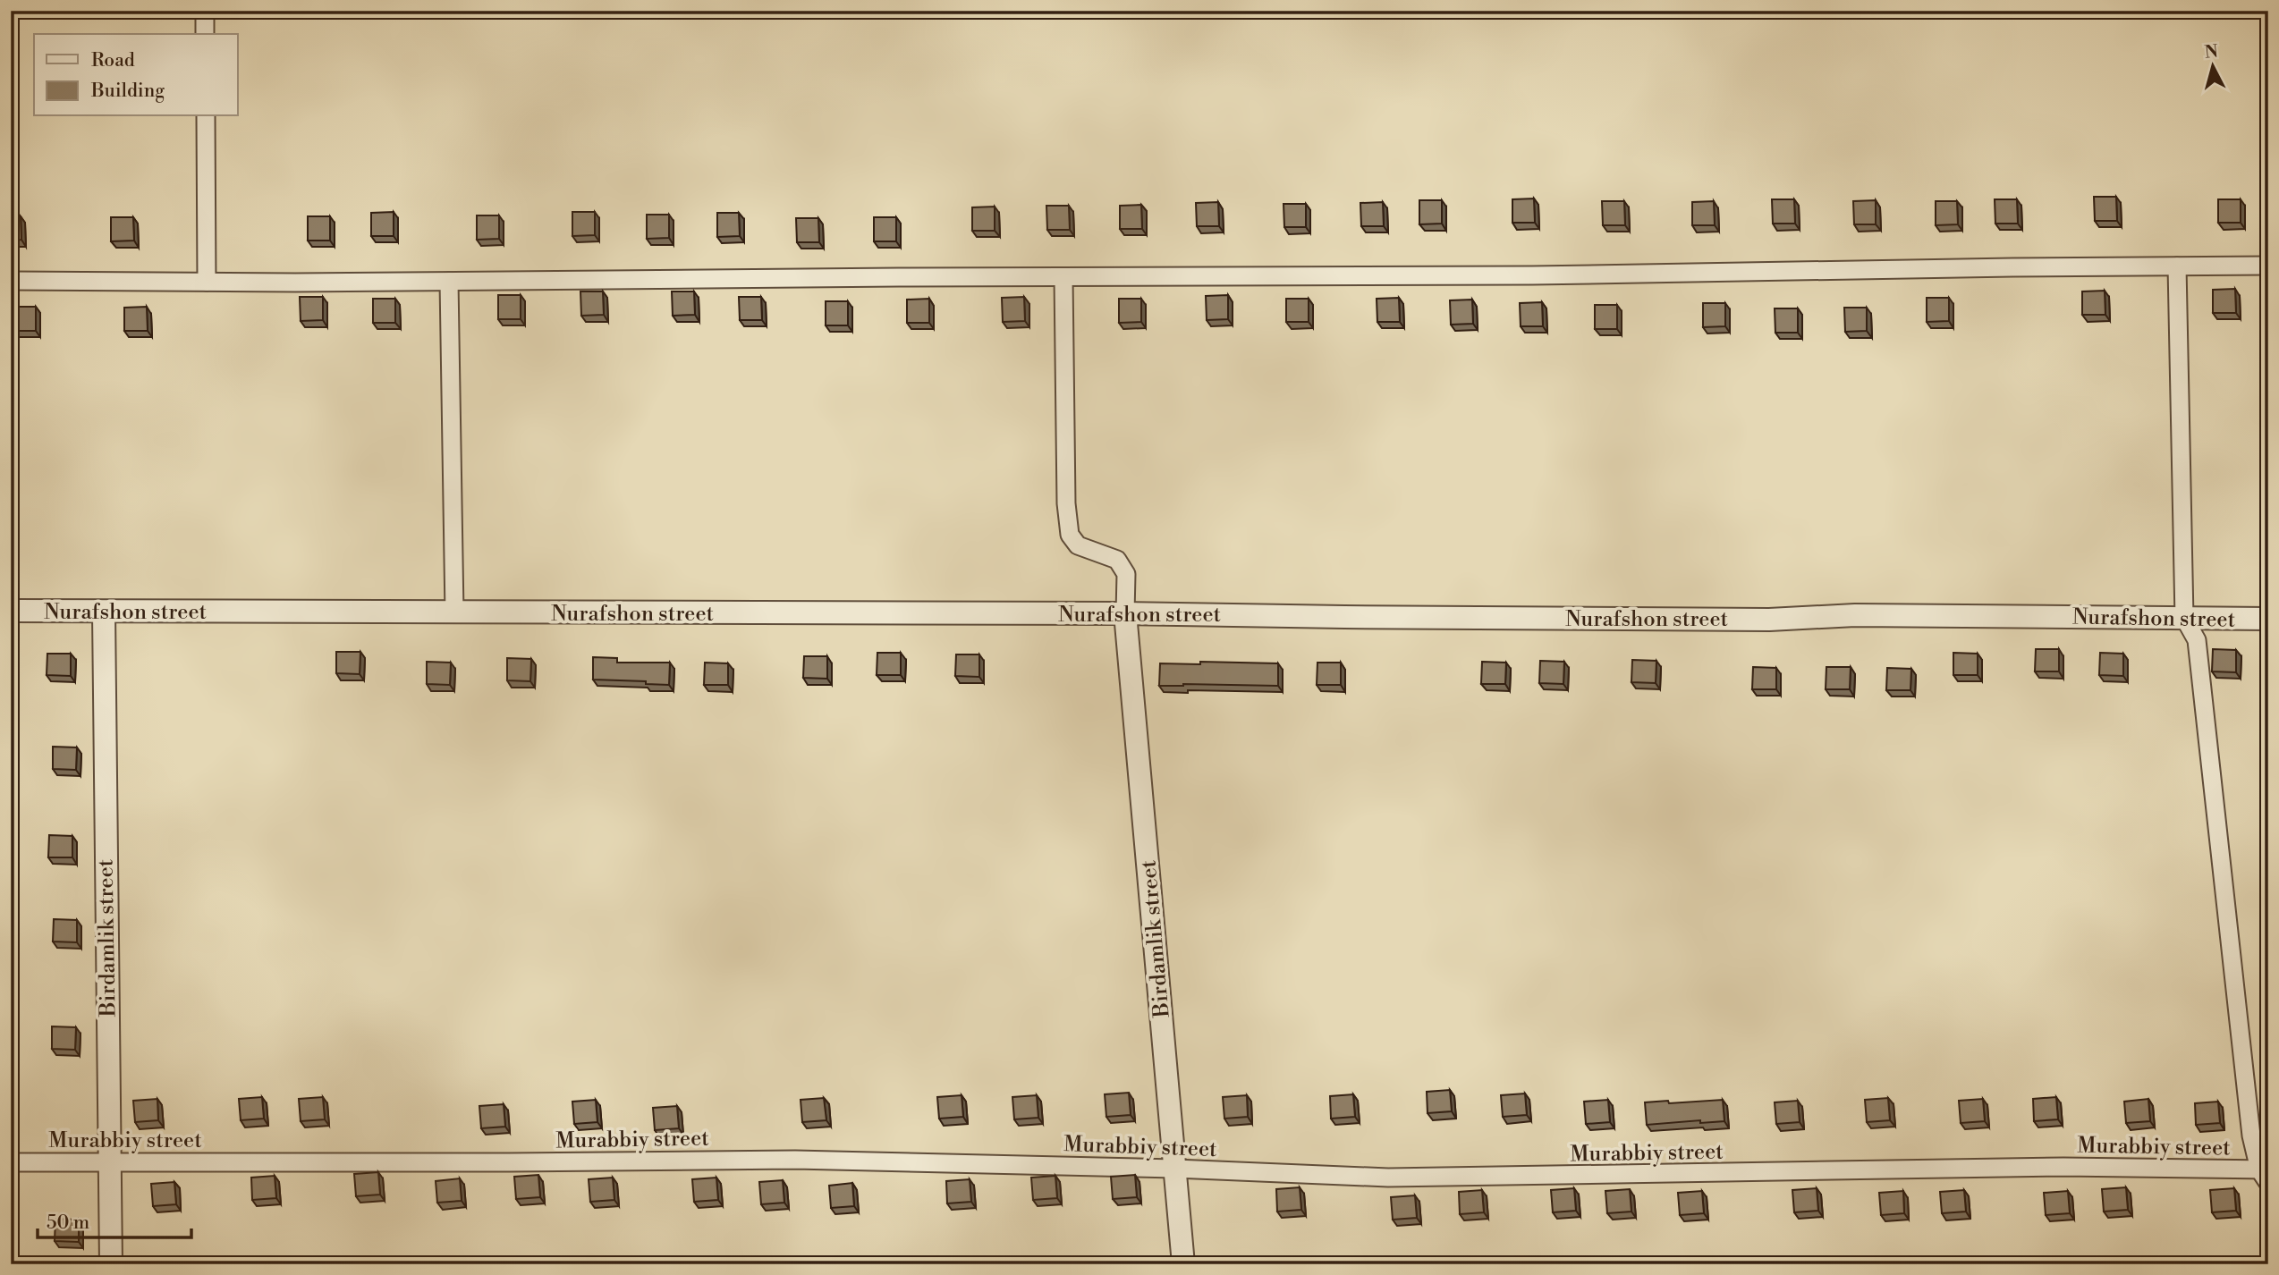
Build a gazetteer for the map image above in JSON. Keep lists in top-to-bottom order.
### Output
{
  "streets": {
    "street": ["Nurafshon street", "Birdamlik street", "Murabbiy street"]
  },
  "crossings": [
    ["Nurafshon street", "Birdamlik street"],
    ["Birdamlik street", "Murabbiy street"]
  ],
  "legend": ["Road", "Building"],
  "scale_bar": "50 m",
  "north": "top"
}
